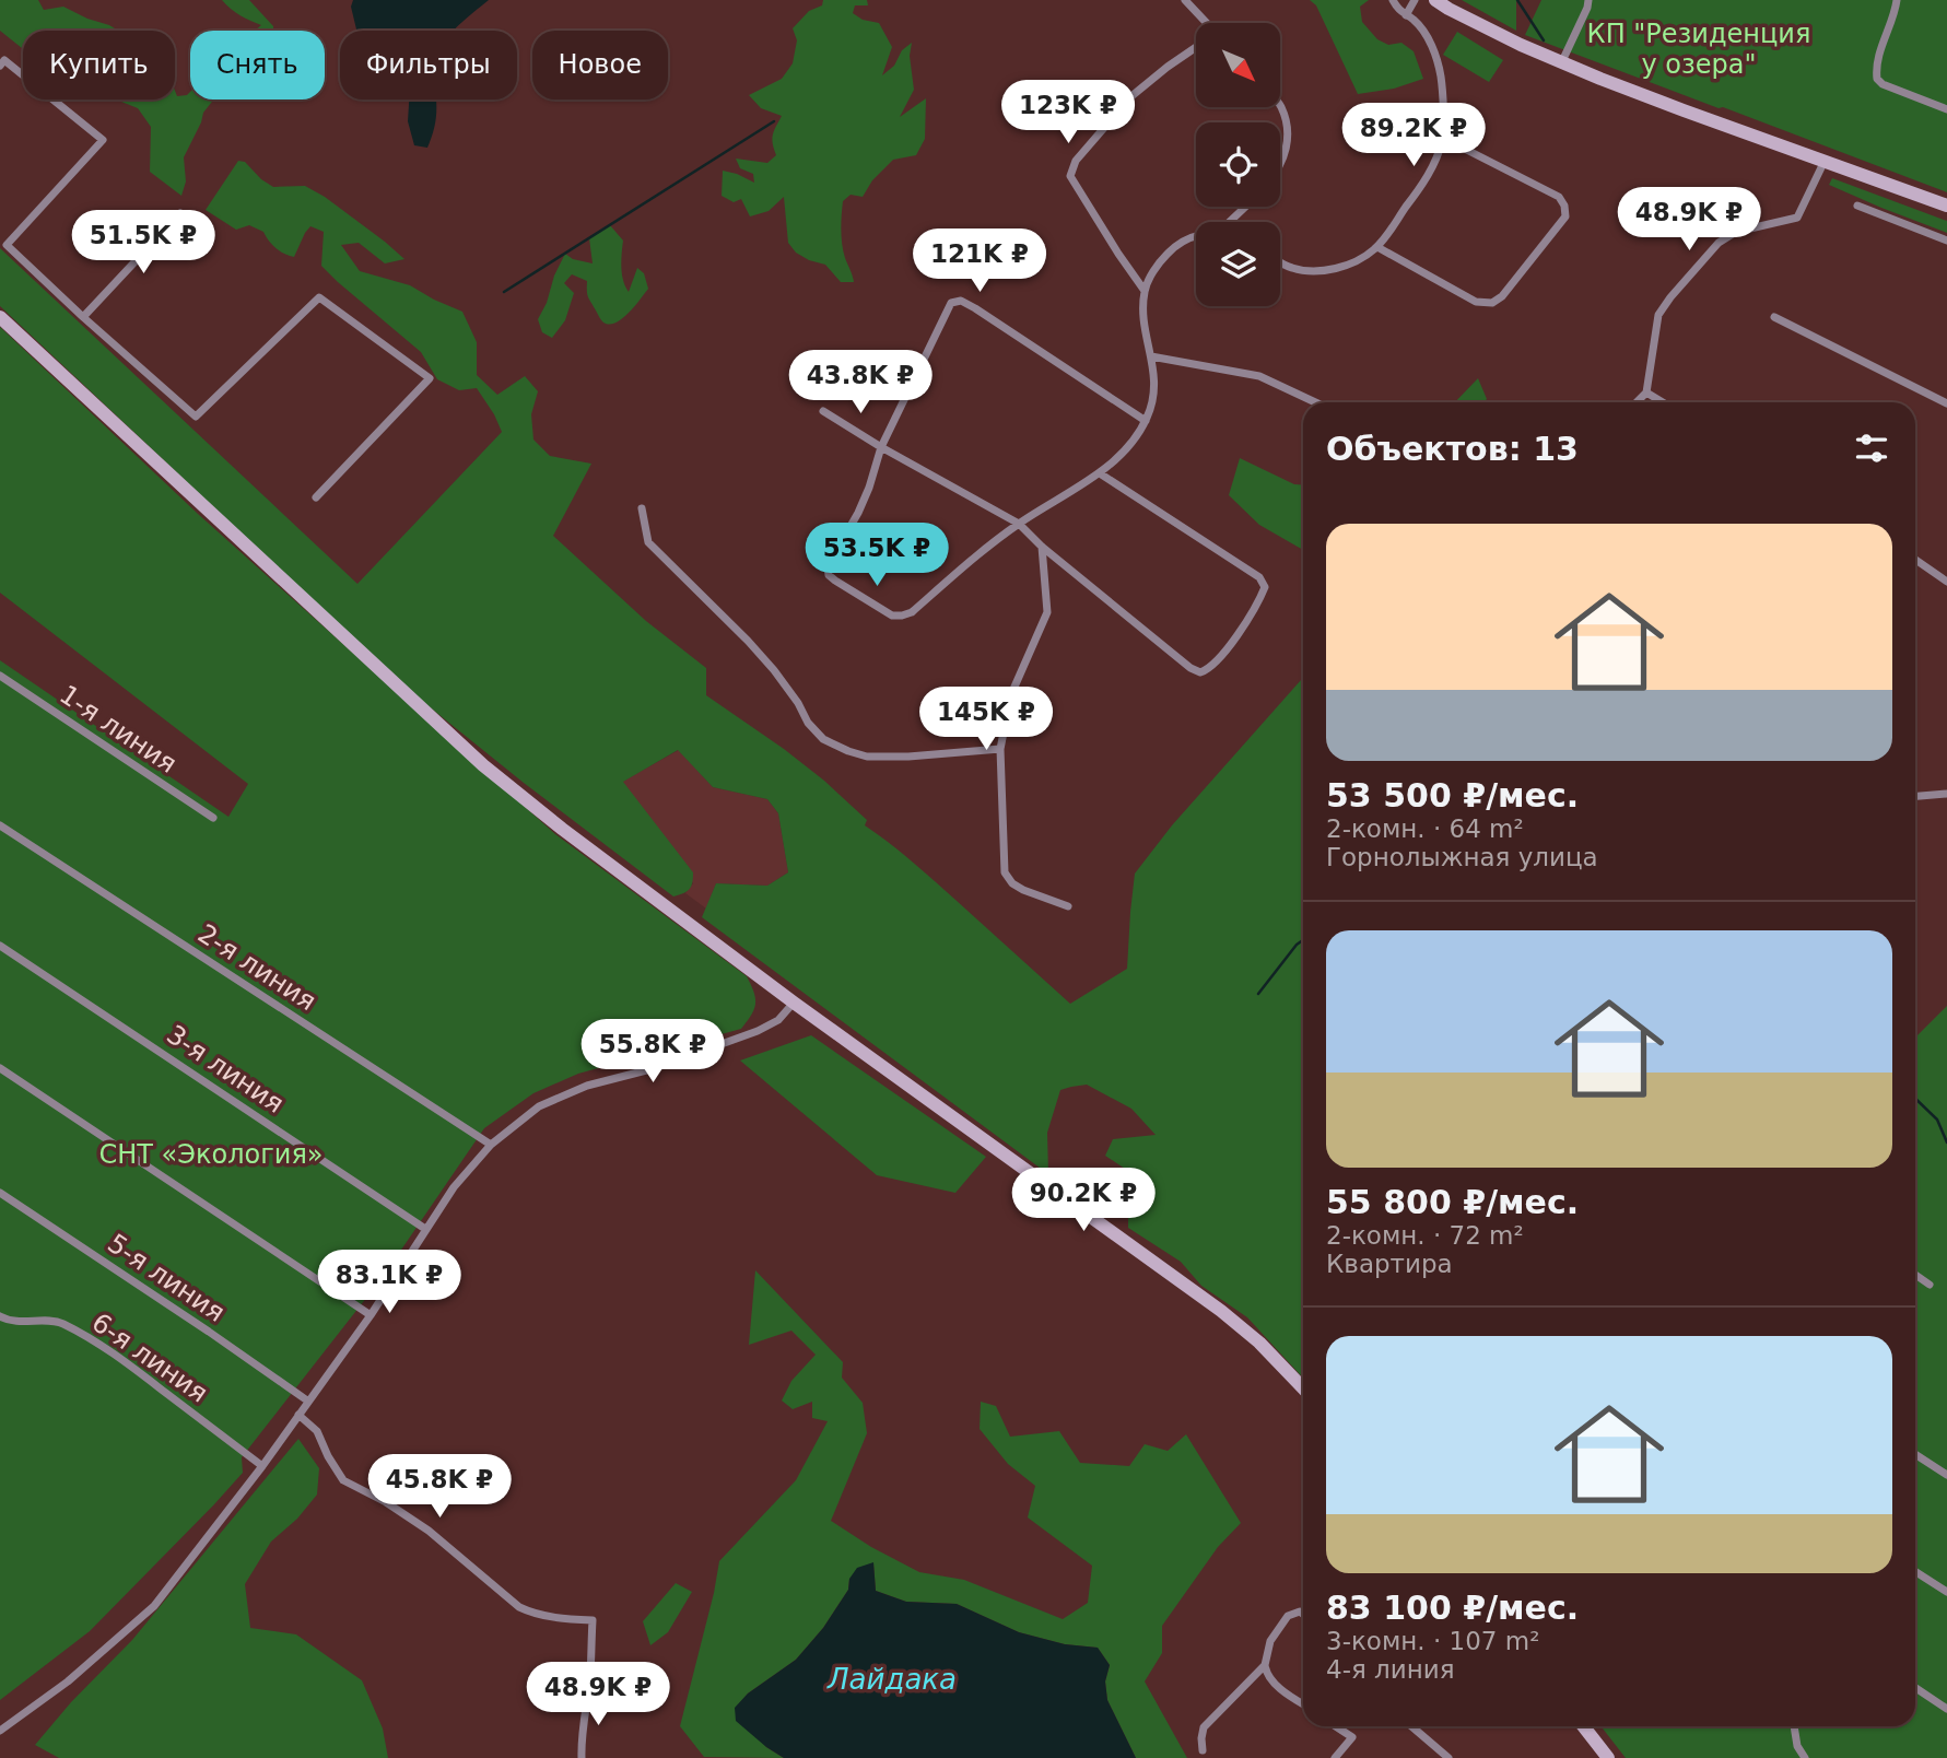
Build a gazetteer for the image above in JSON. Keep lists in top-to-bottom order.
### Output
{
  "streets": {
    "street": [
      "1-я линия",
      "2-я линия",
      "3-я линия",
      "5-я линия",
      "6-я линия"
    ]
  },
  "water": ["Лайдака"],
  "parks": ["КП \"Резиденция у озера\"", "СНТ «Экология»"],
  "north": "bottom right",
  "page": {
    "chip": [
      "Купить",
      "Снять",
      "Фильтры",
      "Новое"
    ],
    "price": [
      "123K ₽",
      "89.2K ₽",
      "48.9K ₽",
      "51.5K ₽",
      "121K ₽",
      "43.8K ₽",
      "53.5K ₽",
      "145K ₽",
      "55.8K ₽",
      "90.2K ₽",
      "83.1K ₽",
      "45.8K ₽",
      "48.9K ₽"
    ],
    "heading": "Объектов: 13",
    "list": [
      {
        "name": "53 500 ₽/мес.",
        "note": "2-комн. · 64 m² · Горнолыжная улица"
      },
      {
        "name": "55 800 ₽/мес.",
        "note": "2-комн. · 72 m² · Квартира"
      },
      {
        "name": "83 100 ₽/мес.",
        "note": "3-комн. · 107 m² · 4-я линия"
      }
    ]
  }
}
